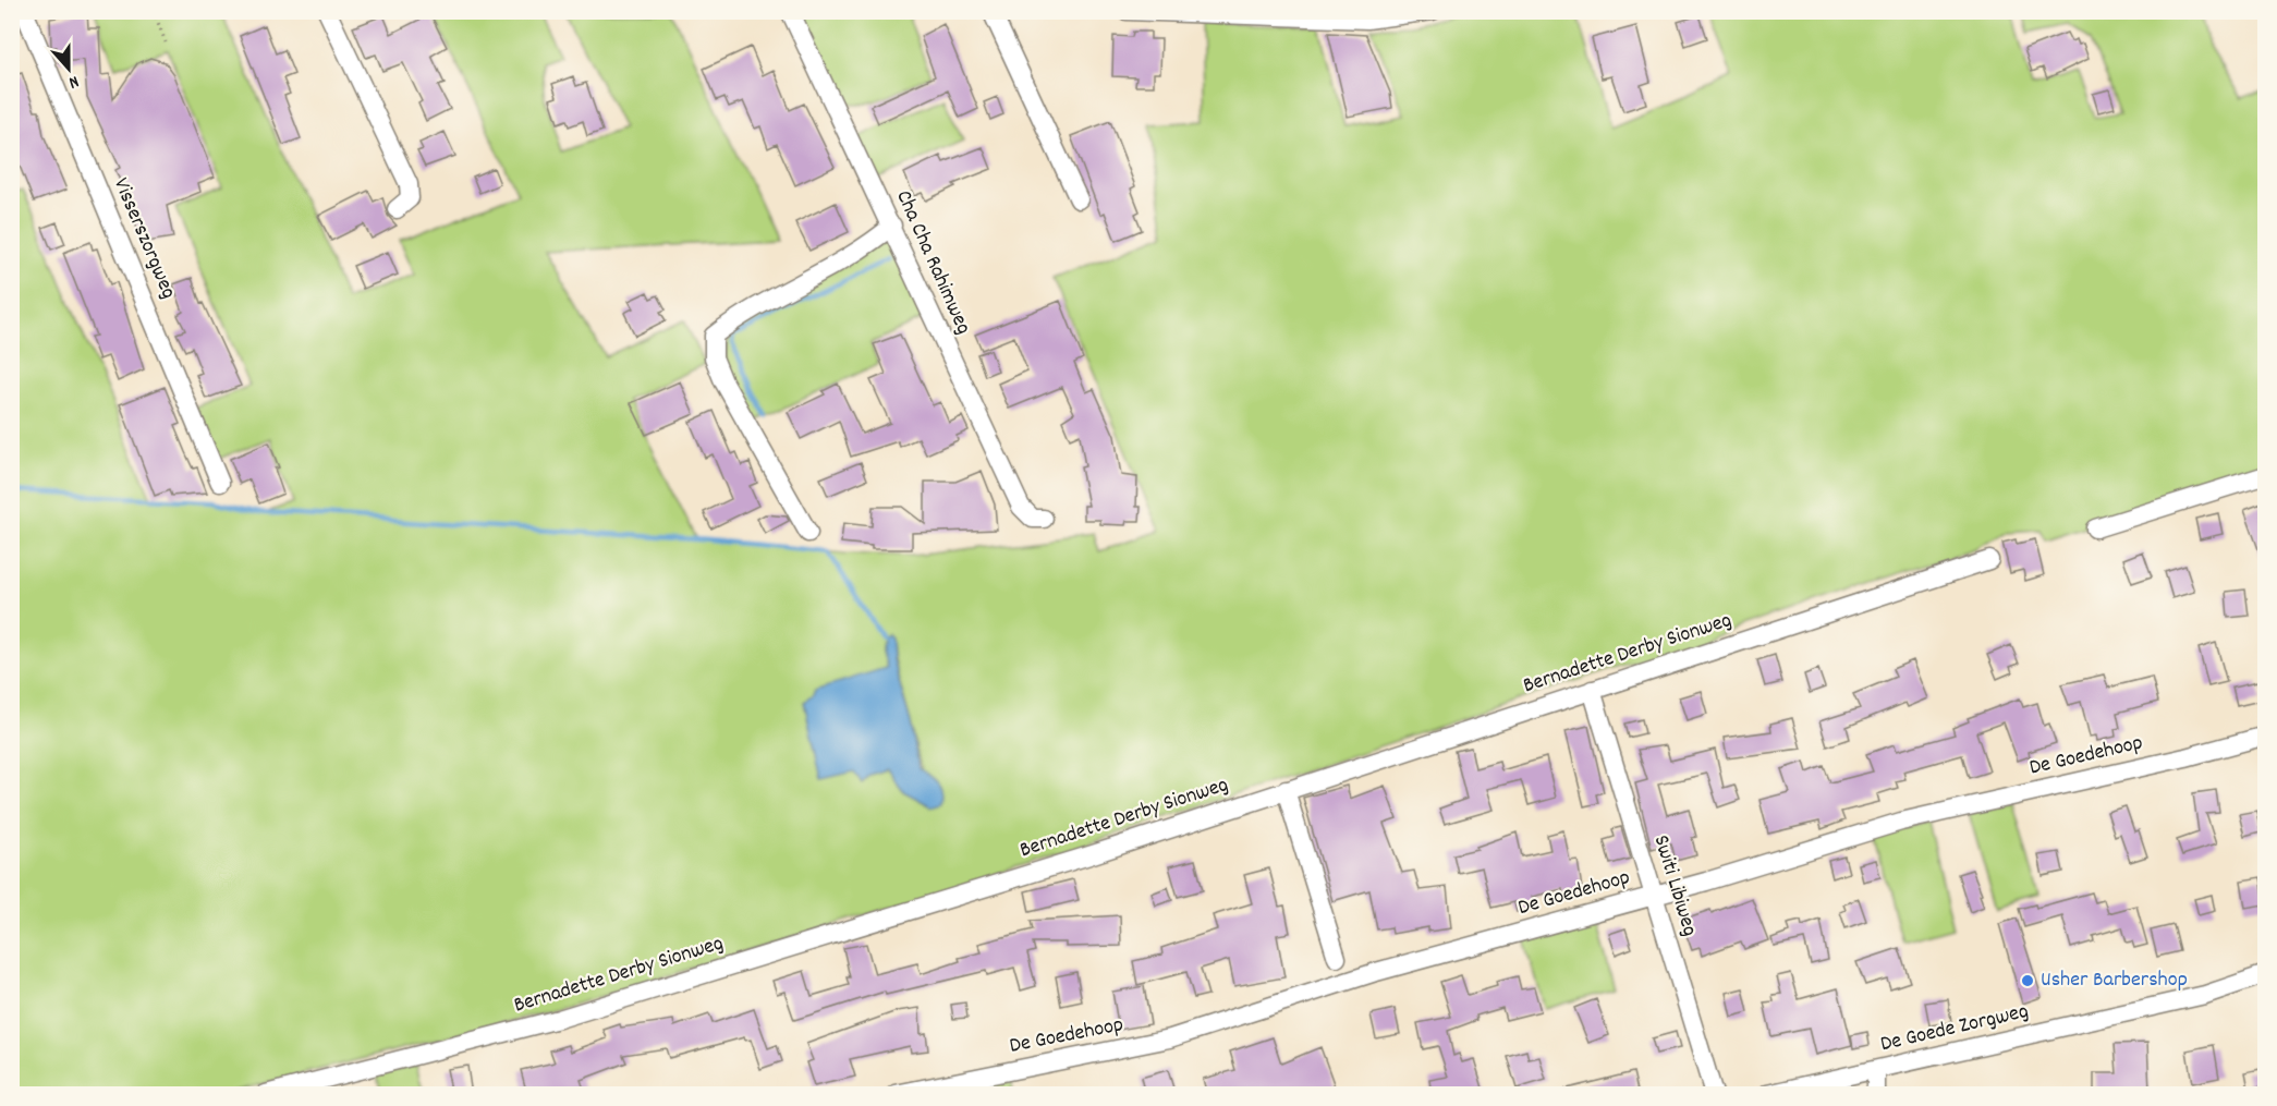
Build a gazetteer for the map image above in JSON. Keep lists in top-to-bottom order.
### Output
{
  "streets": {
    "street": [
      "Visserszorgweg",
      "Cha Cha Rahimweg",
      "Bernadette Derby Sionweg",
      "De Goedehoop",
      "Switi Libiweg",
      "De Goede Zorgweg"
    ]
  },
  "crossings": [
    ["Bernadette Derby Sionweg", "Switi Libiweg"],
    ["De Goedehoop", "Switi Libiweg"]
  ],
  "places": ["Usher Barbershop"],
  "north": "bottom"
}
